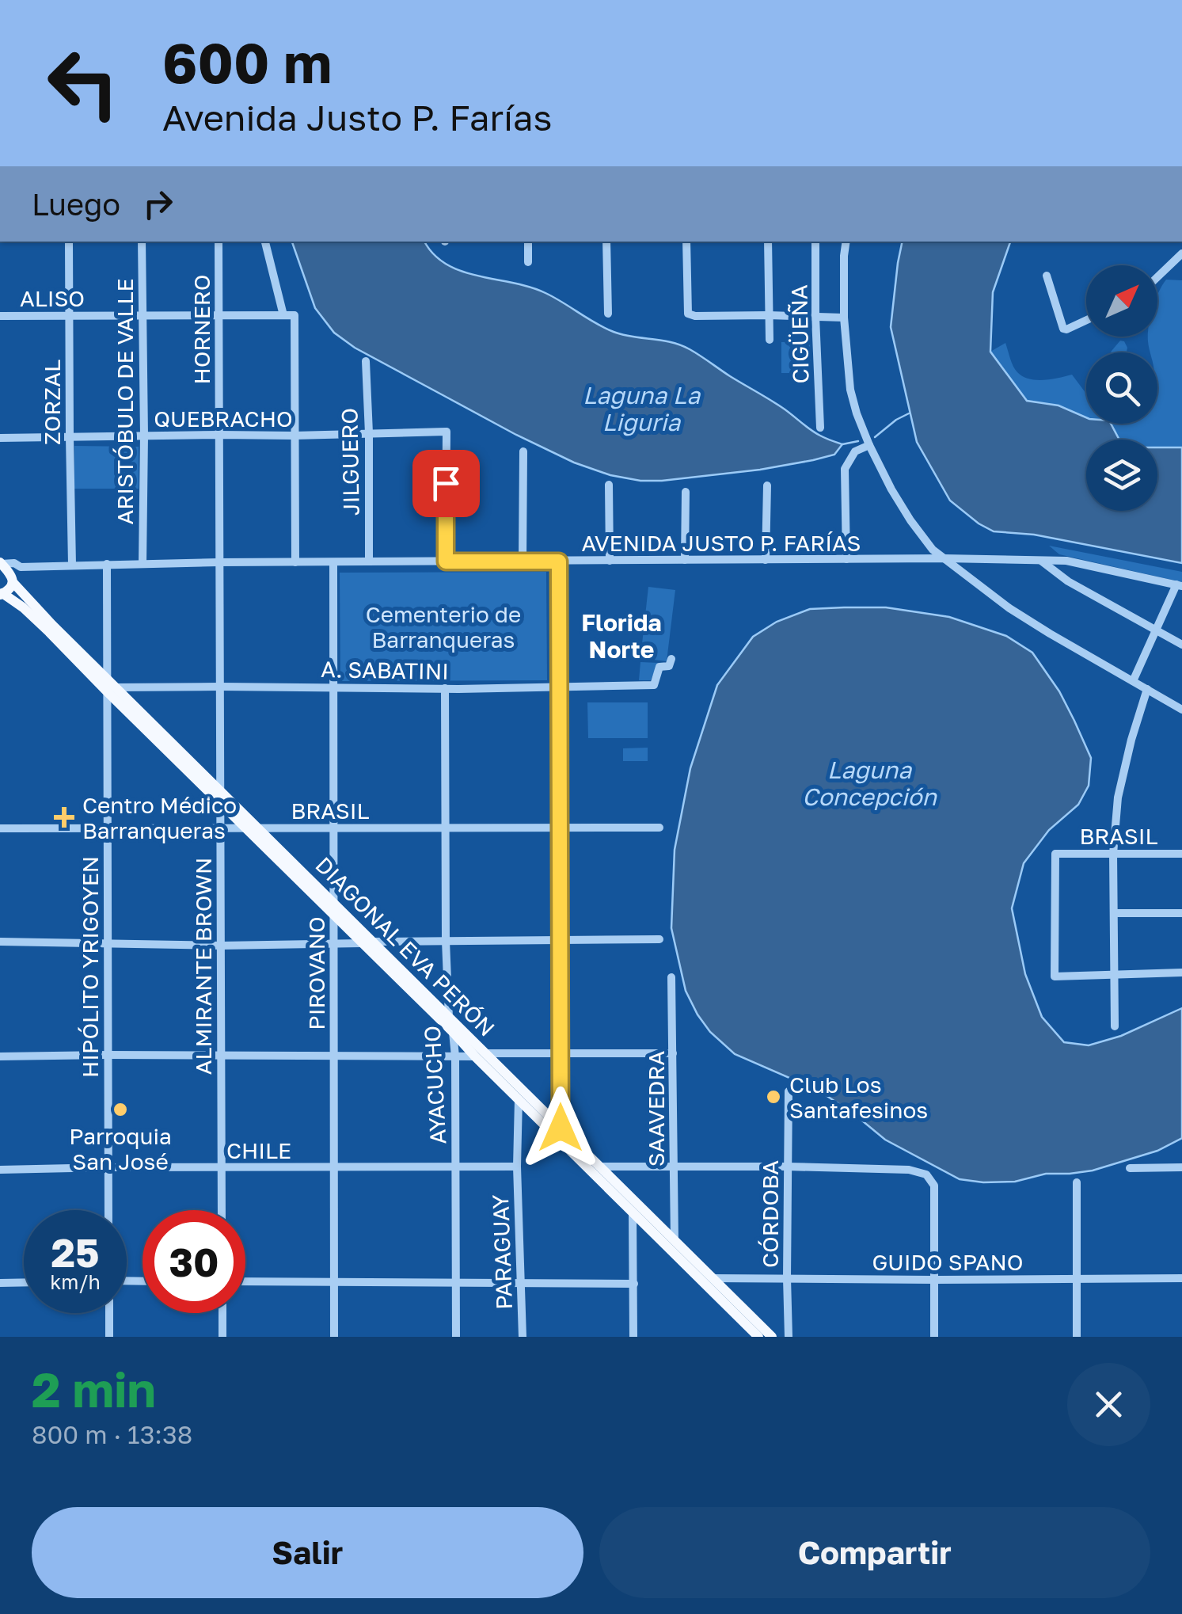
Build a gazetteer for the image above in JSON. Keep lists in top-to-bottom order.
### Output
{
  "streets": {
    "main road": ["DIAGONAL EVA PERÓN"],
    "street": [
      "ALISO",
      "HORNERO",
      "CIGÜEÑA",
      "ARISTÓBULO DE VALLE",
      "ZORZAL",
      "QUEBRACHO",
      "JILGUERO",
      "AVENIDA JUSTO P. FARÍAS",
      "A. SABATINI",
      "BRASIL",
      "ALMIRANTE BROWN",
      "HIPÓLITO YRIGOYEN",
      "PIROVANO",
      "AYACUCHO",
      "SAAVEDRA",
      "CHILE",
      "CÓRDOBA",
      "PARAGUAY",
      "GUIDO SPANO"
    ]
  },
  "crossings": [
    ["ALISO", "HORNERO"],
    ["ALISO", "ARISTÓBULO DE VALLE"],
    ["ALISO", "ZORZAL"],
    ["ALISO", "QUEBRACHO"],
    ["HORNERO", "QUEBRACHO"],
    ["HORNERO", "AVENIDA JUSTO P. FARÍAS"],
    ["HORNERO", "ALMIRANTE BROWN"],
    ["ARISTÓBULO DE VALLE", "QUEBRACHO"],
    ["ARISTÓBULO DE VALLE", "AVENIDA JUSTO P. FARÍAS"],
    ["ZORZAL", "QUEBRACHO"],
    ["ZORZAL", "AVENIDA JUSTO P. FARÍAS"],
    ["QUEBRACHO", "JILGUERO"],
    ["QUEBRACHO", "AVENIDA JUSTO P. FARÍAS"],
    ["JILGUERO", "AVENIDA JUSTO P. FARÍAS"],
    ["AVENIDA JUSTO P. FARÍAS", "DIAGONAL EVA PERÓN"],
    ["AVENIDA JUSTO P. FARÍAS", "ALMIRANTE BROWN"],
    ["AVENIDA JUSTO P. FARÍAS", "PIROVANO"],
    ["A. SABATINI", "DIAGONAL EVA PERÓN"],
    ["A. SABATINI", "ALMIRANTE BROWN"],
    ["A. SABATINI", "HIPÓLITO YRIGOYEN"],
    ["A. SABATINI", "PIROVANO"],
    ["A. SABATINI", "AYACUCHO"],
    ["BRASIL", "DIAGONAL EVA PERÓN"],
    ["BRASIL", "ALMIRANTE BROWN"],
    ["BRASIL", "HIPÓLITO YRIGOYEN"],
    ["BRASIL", "PIROVANO"],
    ["BRASIL", "AYACUCHO"],
    ["DIAGONAL EVA PERÓN", "ALMIRANTE BROWN"],
    ["DIAGONAL EVA PERÓN", "HIPÓLITO YRIGOYEN"],
    ["DIAGONAL EVA PERÓN", "PIROVANO"],
    ["DIAGONAL EVA PERÓN", "AYACUCHO"],
    ["DIAGONAL EVA PERÓN", "SAAVEDRA"],
    ["DIAGONAL EVA PERÓN", "PARAGUAY"],
    ["DIAGONAL EVA PERÓN", "GUIDO SPANO"],
    ["ALMIRANTE BROWN", "CHILE"],
    ["HIPÓLITO YRIGOYEN", "CHILE"],
    ["PIROVANO", "CHILE"],
    ["AYACUCHO", "CHILE"],
    ["CHILE", "PARAGUAY"],
    ["CÓRDOBA", "GUIDO SPANO"]
  ],
  "districts": ["Florida Norte"],
  "water": ["Laguna La Liguria", "Laguna Concepción"],
  "parks": ["Cementerio de Barranqueras"],
  "places": {
    "health": ["Centro Médico Barranqueras"],
    "other": ["Club Los Santafesinos", "Parroquia San José"]
  },
  "north": "top right",
  "page": {
    "turn": ["600 m", "Avenida Justo P. Farías"],
    "then": "Luego",
    "speed": "25 km/h",
    "limit": "30",
    "heading": ["2 min", "800 m · 13:38"],
    "buttons": ["Salir", "Compartir"]
  }
}
